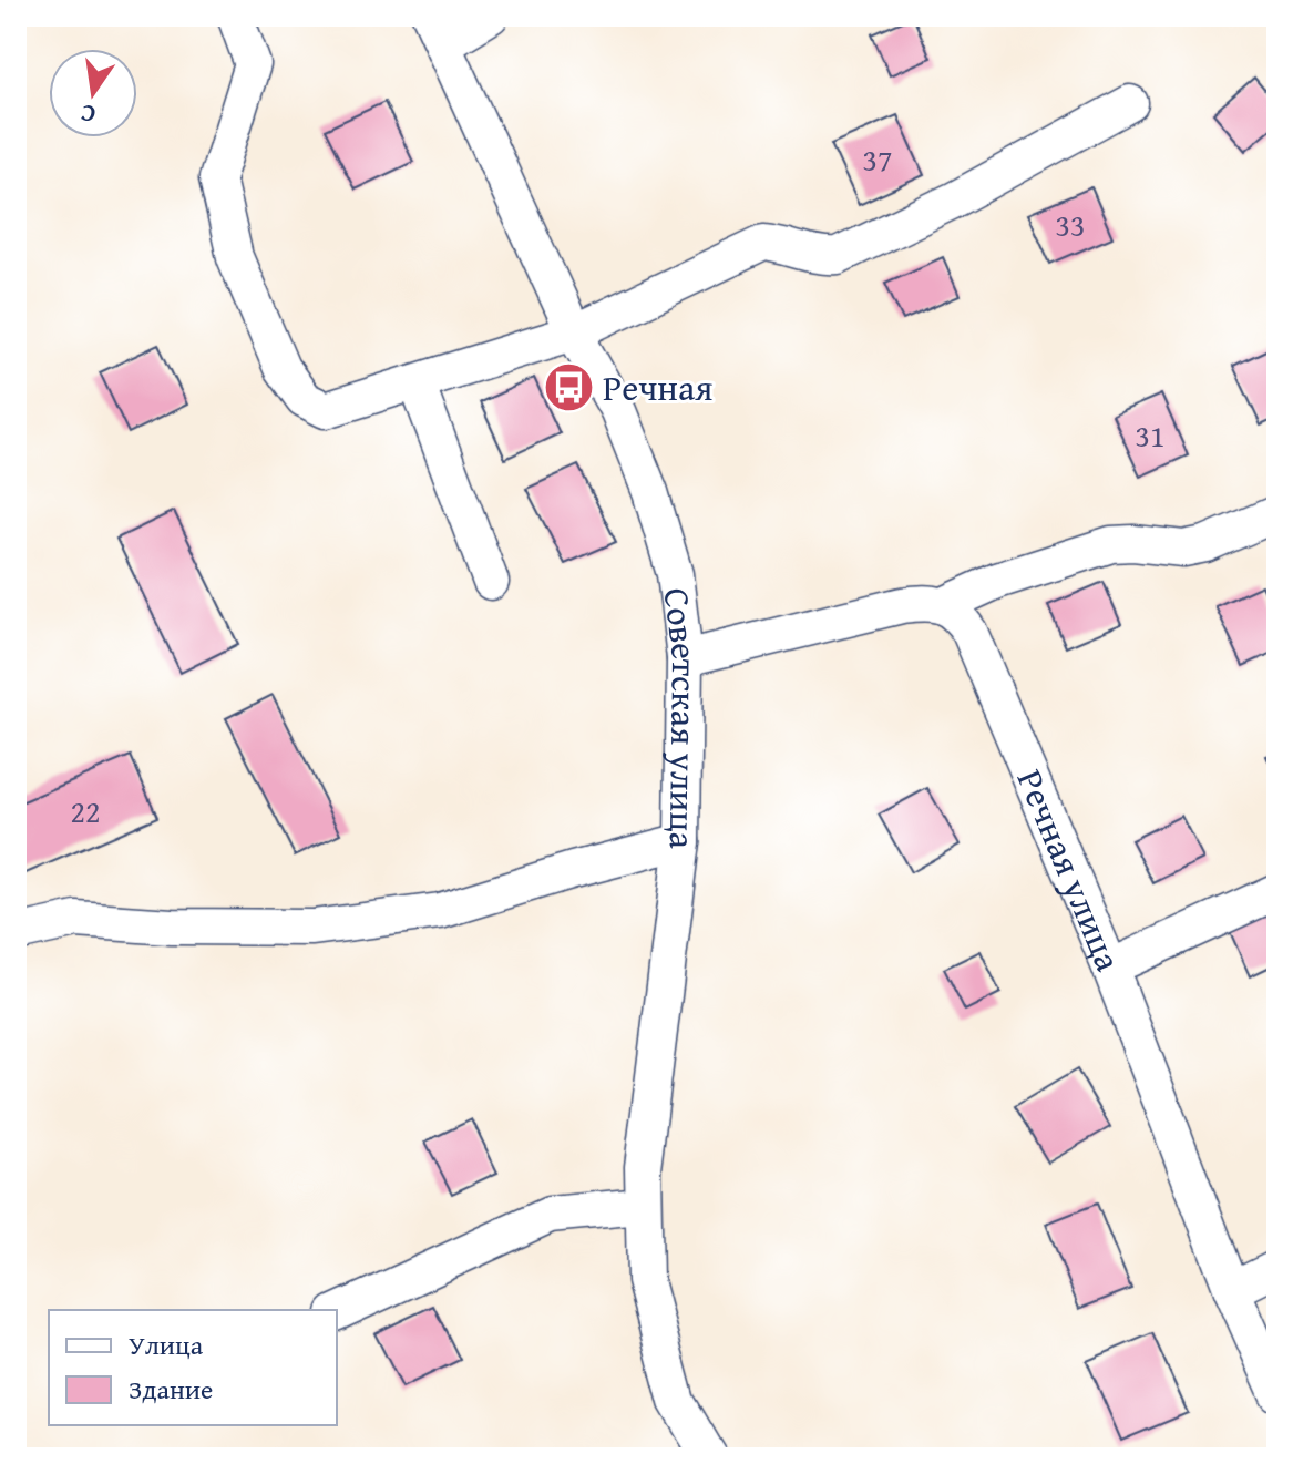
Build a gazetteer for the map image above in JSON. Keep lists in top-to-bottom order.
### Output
{
  "streets": {
    "street": ["Советская улица", "Речная улица"]
  },
  "places": {
    "bus stop": ["Речная"]
  },
  "house_numbers": [
    "37",
    "33",
    "31",
    "22"
  ],
  "legend": ["Улица", "Здание"],
  "north": "bottom"
}
